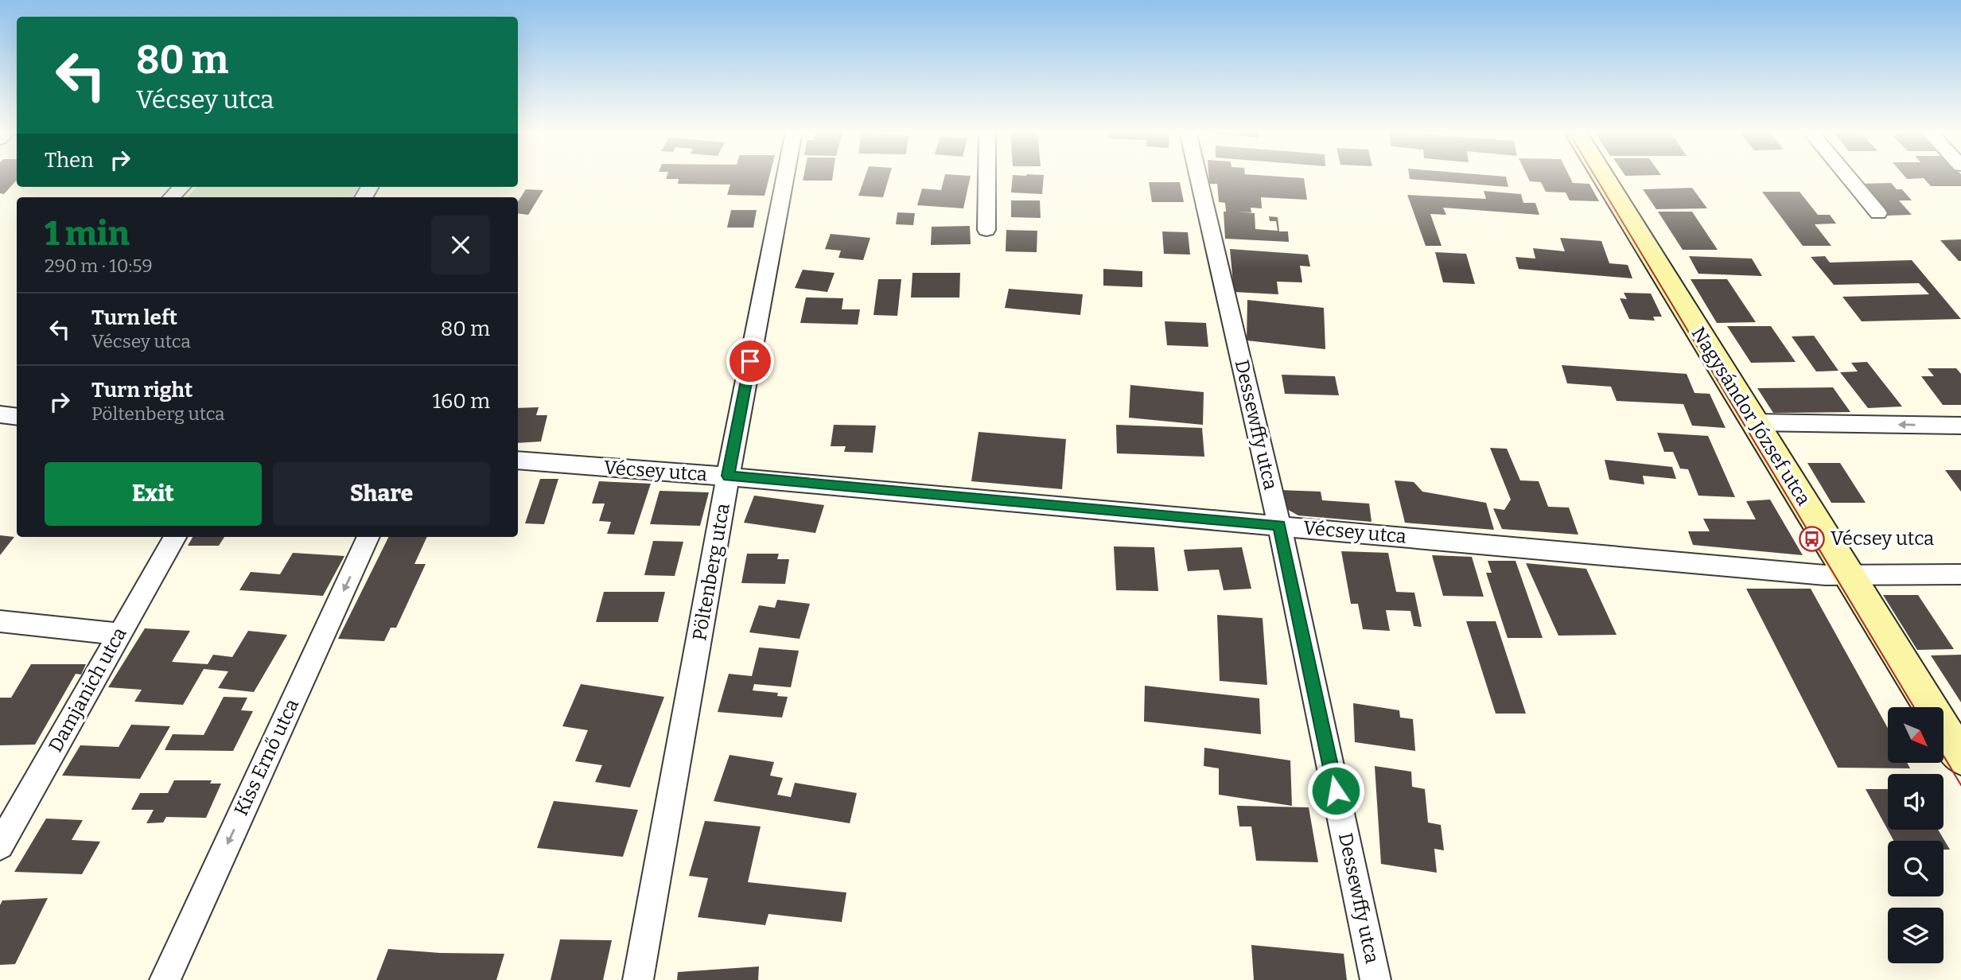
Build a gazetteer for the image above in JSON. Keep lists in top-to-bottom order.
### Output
{
  "streets": {
    "street": [
      "Nagysándor József utca",
      "Dessewffy utca",
      "Vécsey utca",
      "Pöltenberg utca",
      "Damjanich utca",
      "Kiss Ernő utca"
    ]
  },
  "crossings": [
    ["Nagysándor József utca", "Vécsey utca"],
    ["Dessewffy utca", "Vécsey utca"],
    ["Vécsey utca", "Pöltenberg utca"]
  ],
  "one_way": ["Kiss Ernő utca"],
  "places": {
    "bus stop": ["Vécsey utca"]
  },
  "north": "bottom right",
  "page": {
    "turn": ["80 m", "Vécsey utca"],
    "then": "Then",
    "heading": ["1 min", "290 m · 10:59"],
    "list": [
      {
        "name": "Turn left",
        "note": "Vécsey utca",
        "value": "80 m"
      },
      {
        "name": "Turn right",
        "note": "Pöltenberg utca",
        "value": "160 m"
      }
    ],
    "buttons": ["Exit", "Share"]
  }
}
